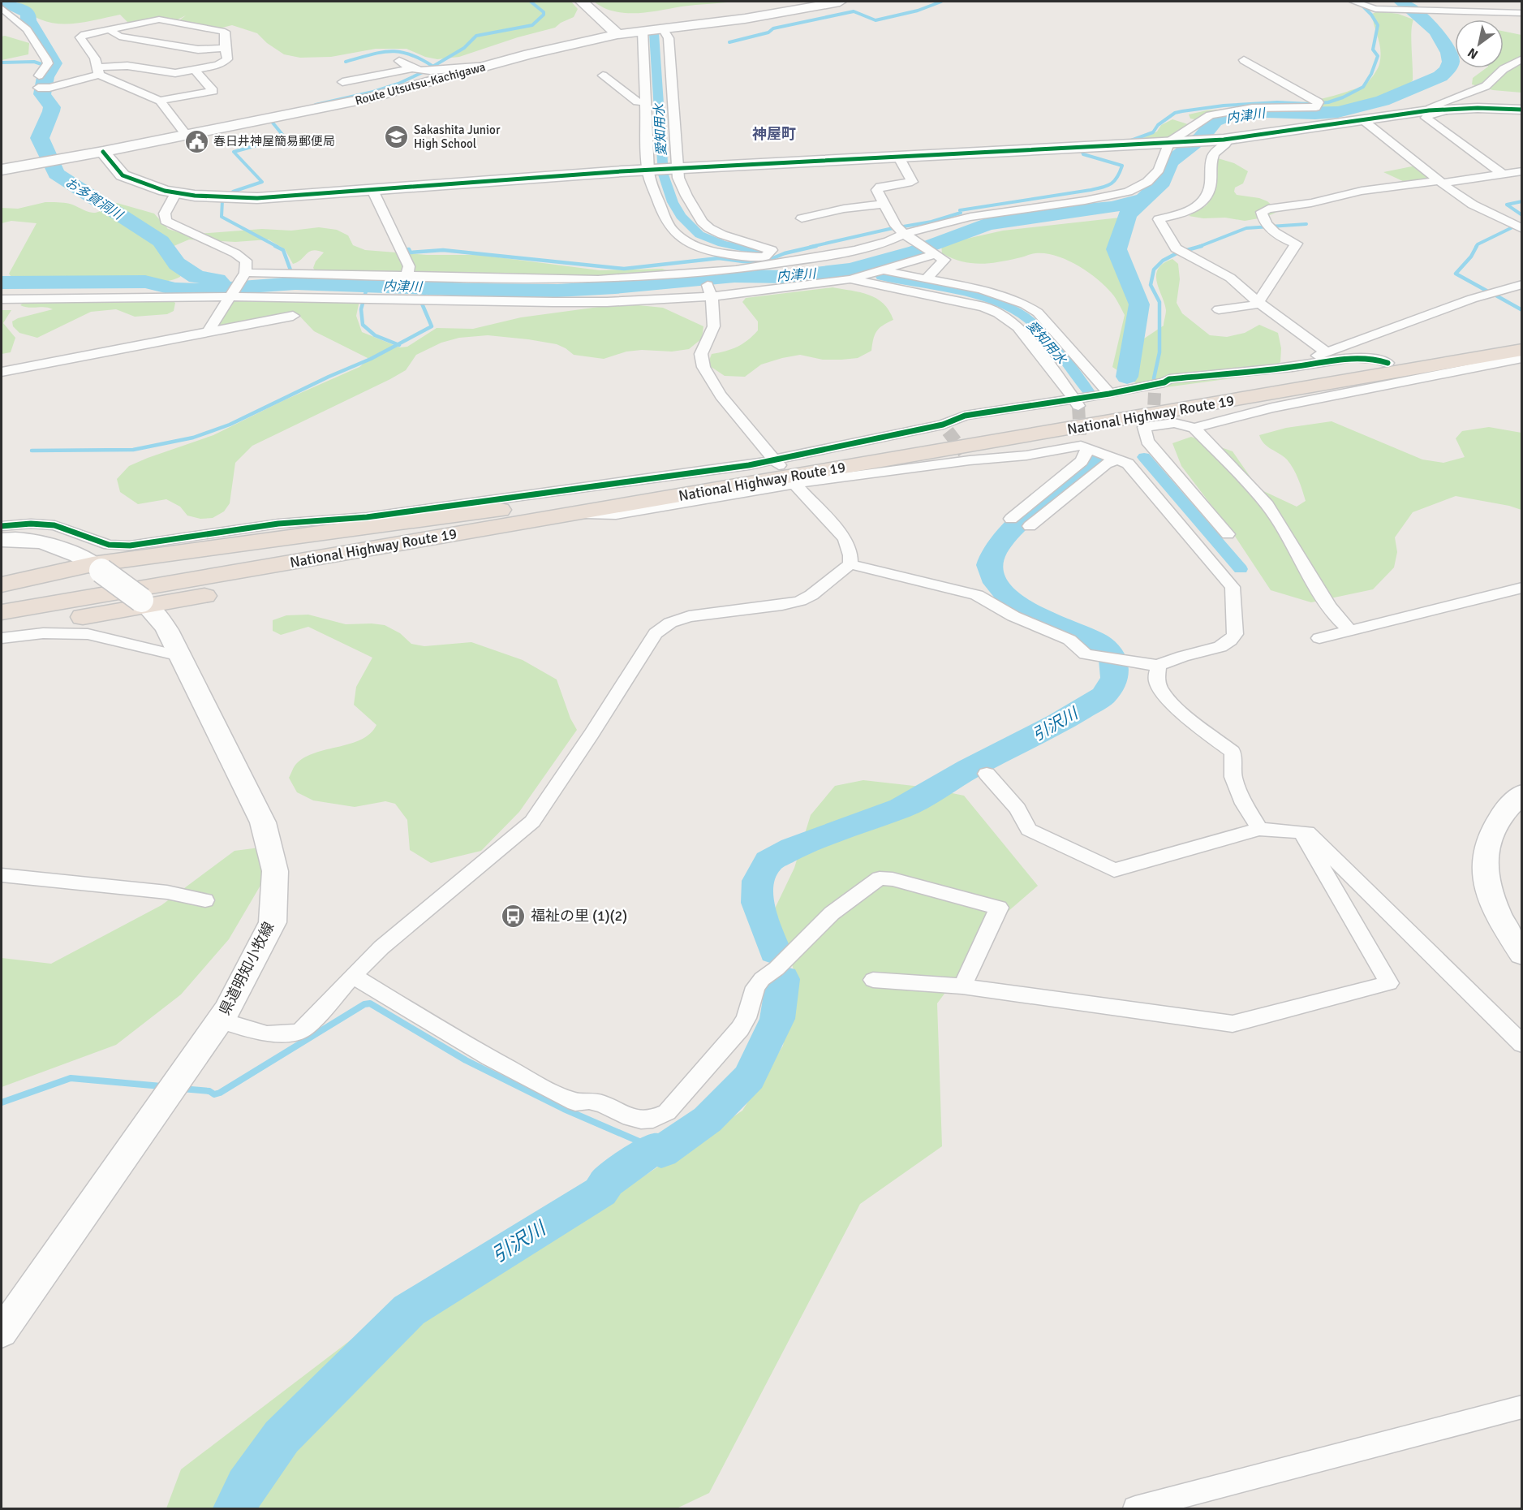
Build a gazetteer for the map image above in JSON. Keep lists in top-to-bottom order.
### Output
{
  "streets": {
    "highway": ["National Highway Route 19"],
    "street": ["Route Utsutsu-Kachigawa", "県道明知小牧線"]
  },
  "districts": ["神屋町"],
  "water": [
    "内津川",
    "愛知用水",
    "お多賀洞川",
    "引沢川"
  ],
  "places": {
    "school or university": ["Sakashita Junior High School"],
    "public building": ["春日井神屋簡易郵便局"],
    "bus stop": ["福祉の里 (1)(2)"]
  },
  "north": "bottom left"
}
